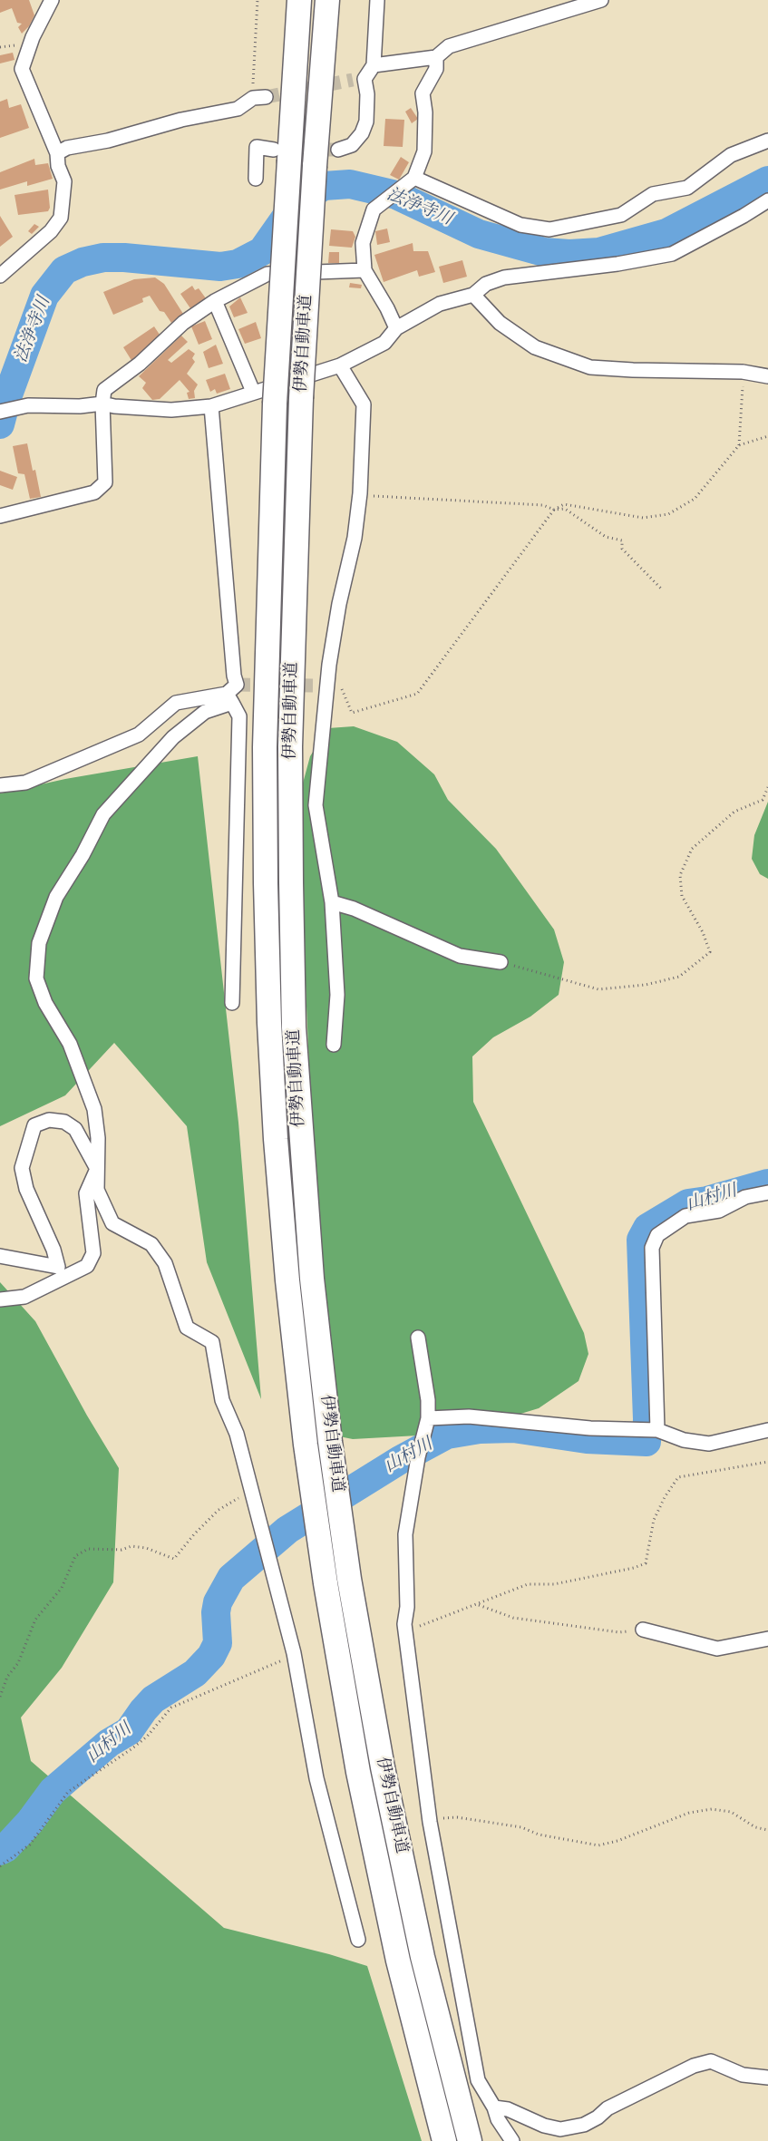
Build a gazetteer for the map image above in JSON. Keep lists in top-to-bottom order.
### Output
{
  "streets": {
    "highway": ["伊勢自動車道"]
  },
  "water": ["法浄寺川", "山村川"]
}
